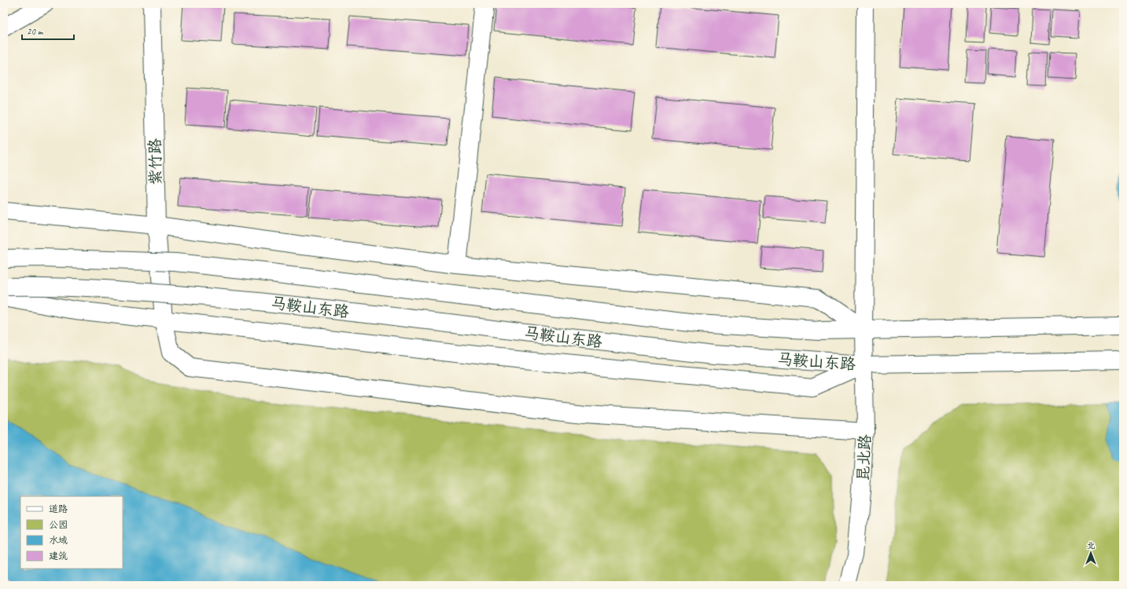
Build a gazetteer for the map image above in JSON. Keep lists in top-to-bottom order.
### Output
{
  "streets": {
    "main road": ["紫竹路", "马鞍山东路", "昆北路"]
  },
  "crossings": [
    ["紫竹路", "昆北路"],
    ["马鞍山东路", "昆北路"]
  ],
  "legend": [
    "道路",
    "公园",
    "水域",
    "建筑"
  ],
  "scale_bar": "20 m",
  "north": "top"
}
